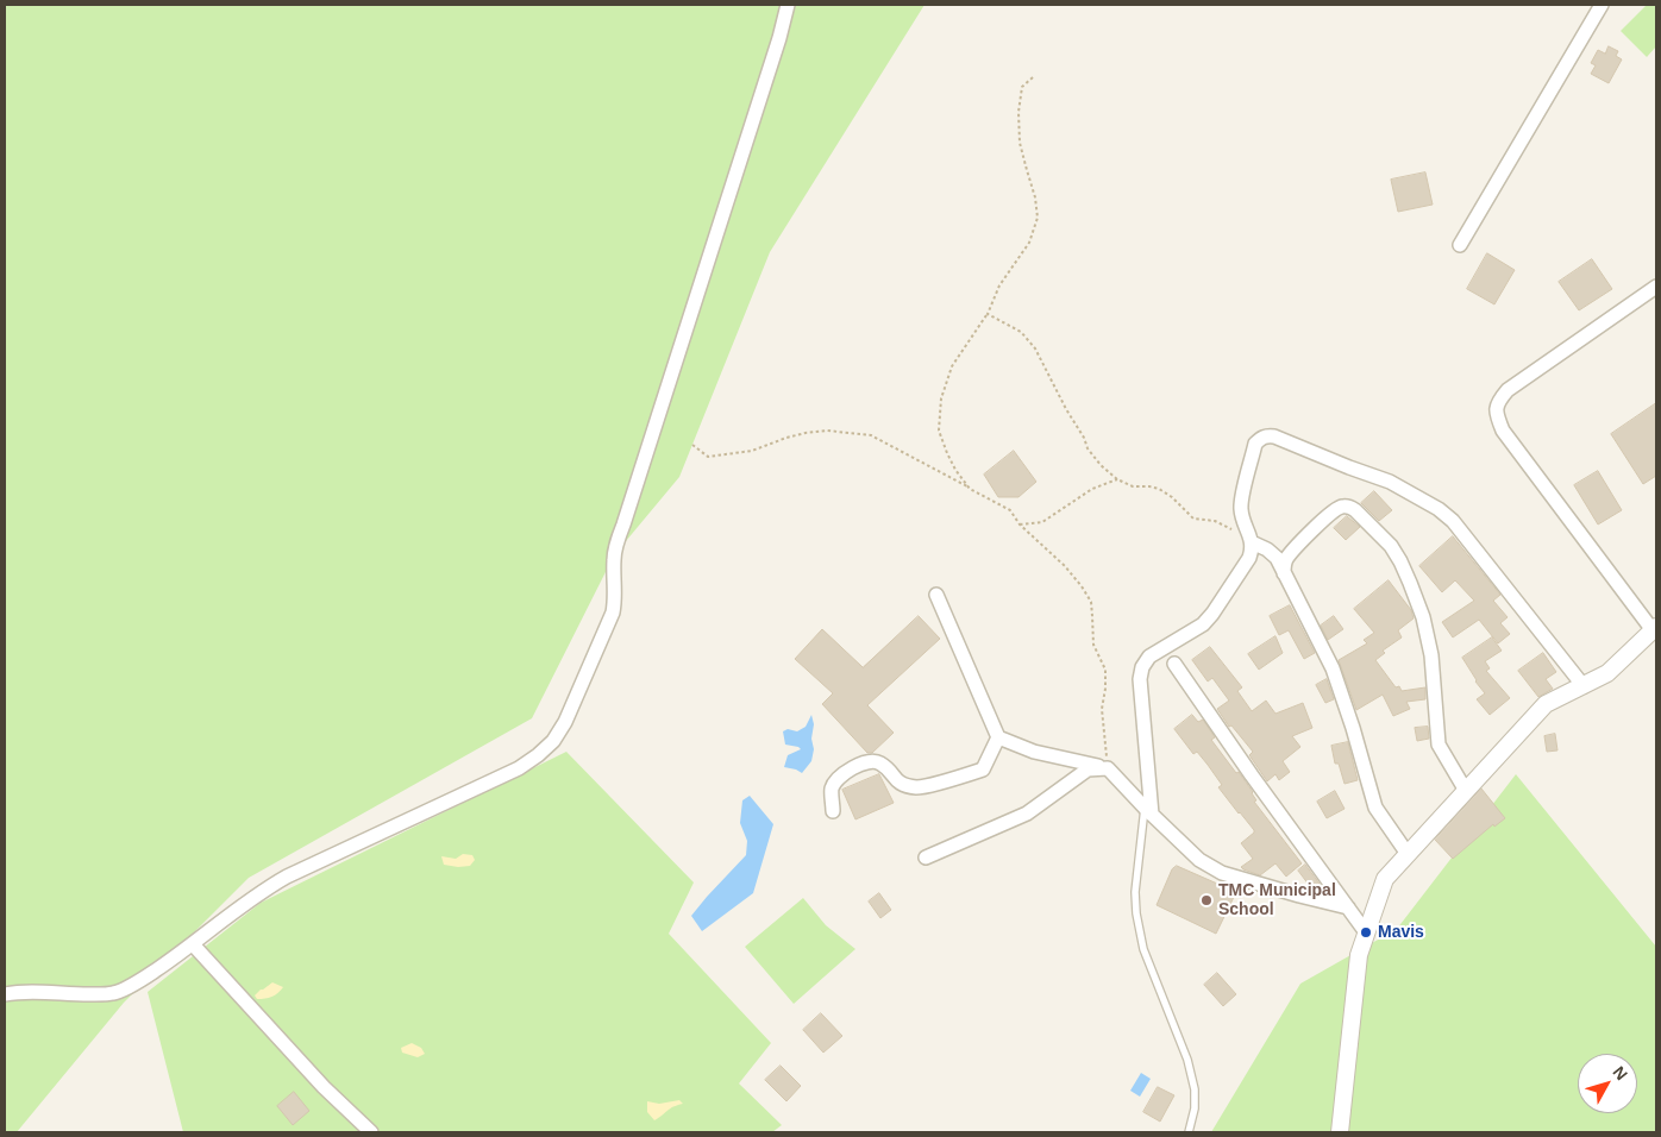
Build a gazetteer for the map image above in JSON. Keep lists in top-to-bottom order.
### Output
{
  "places": ["TMC Municipal School", "Mavis"],
  "north": "top right"
}
